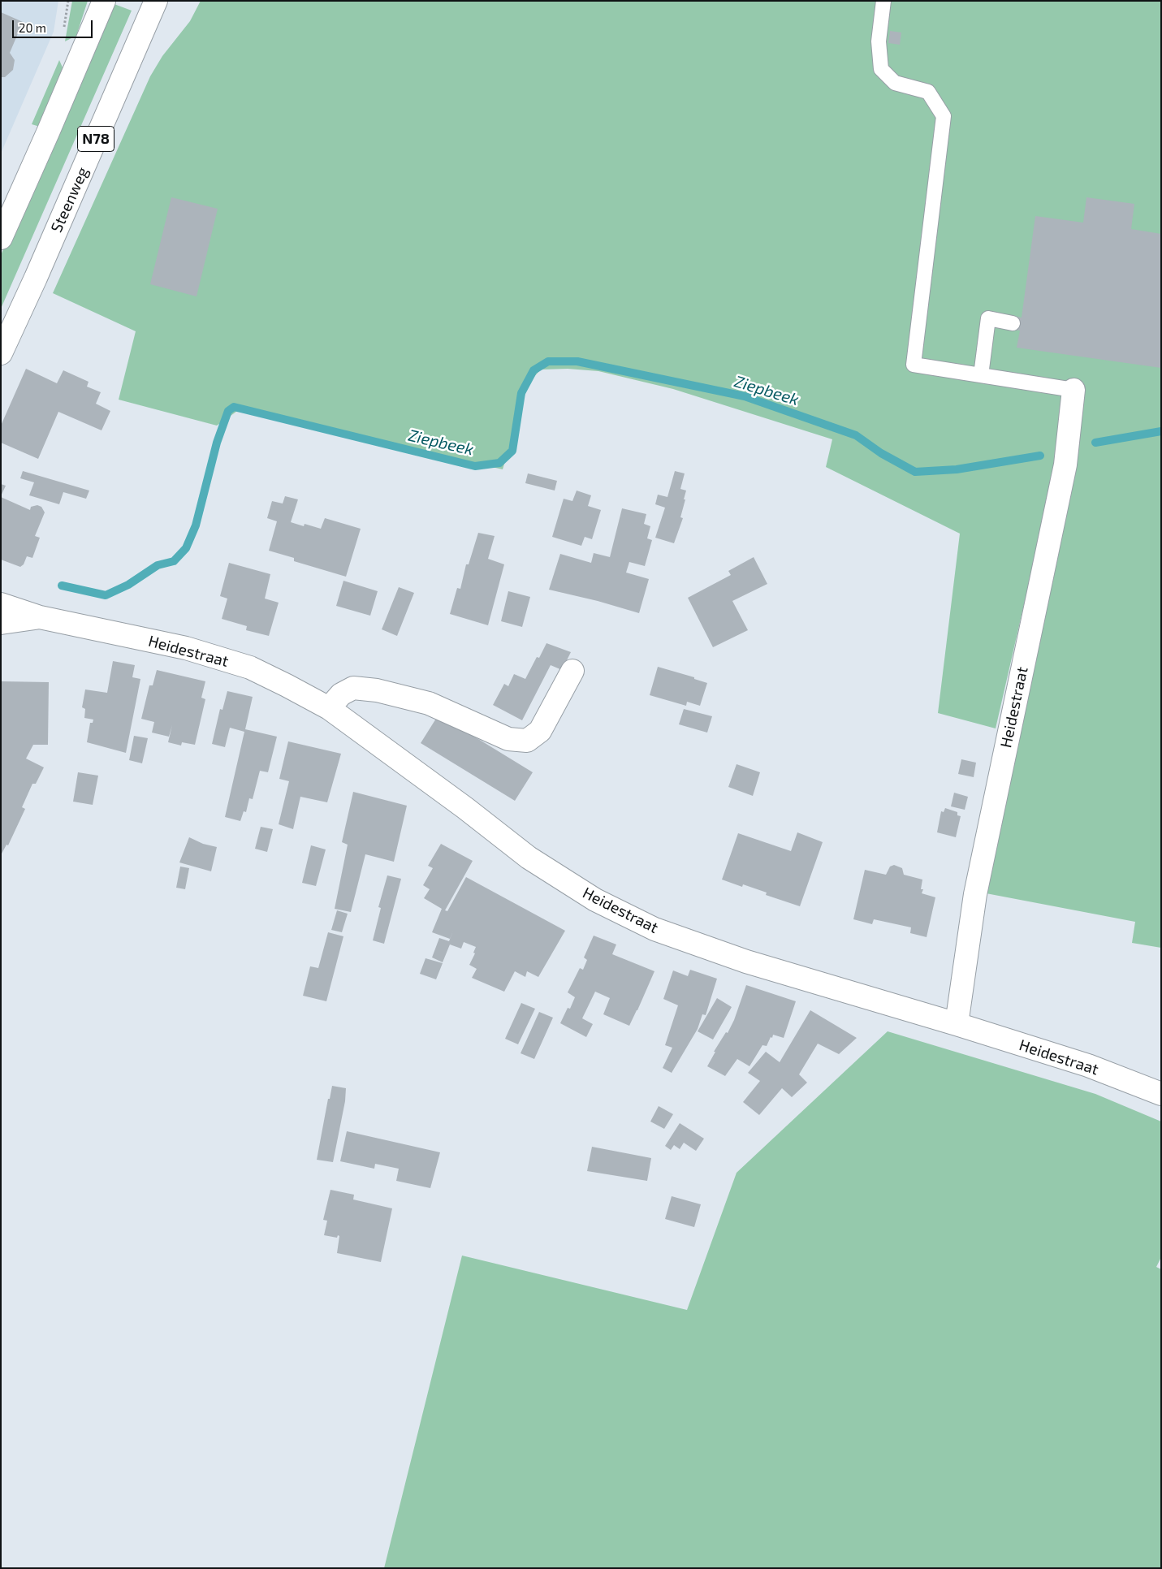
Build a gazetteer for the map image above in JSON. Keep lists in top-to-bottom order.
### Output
{
  "streets": {
    "street": ["N78", "Steenweg", "Heidestraat"]
  },
  "water": ["Ziepbeek"],
  "scale_bar": "20 m"
}
